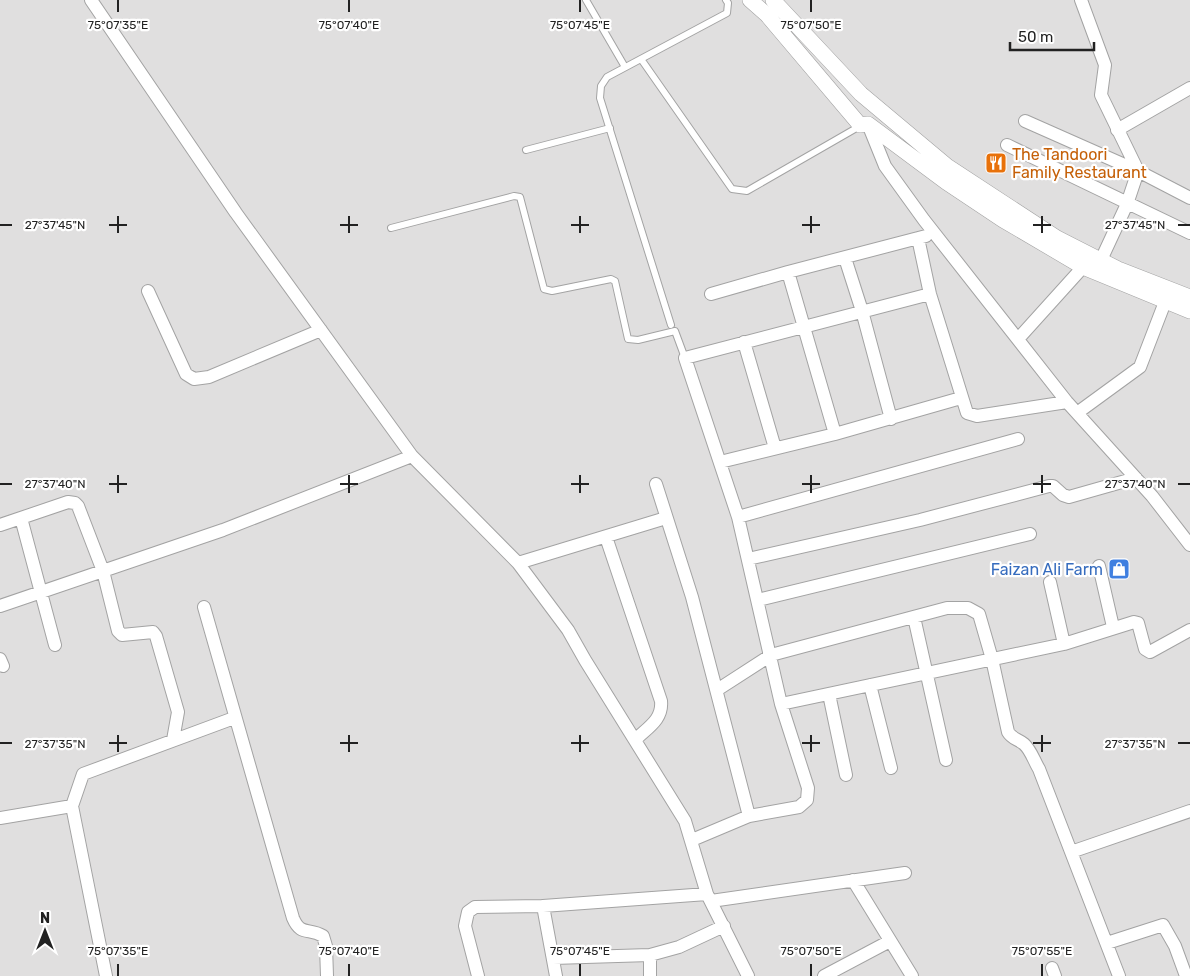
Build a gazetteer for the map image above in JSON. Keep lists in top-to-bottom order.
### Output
{
  "places": {
    "restaurant": ["The Tandoori Family Restaurant"],
    "shop": ["Faizan Ali Farm"]
  },
  "scale_bar": "50 m",
  "north": "top",
  "coordinates": [
    "75°07'35\"E",
    "75°07'40\"E",
    "75°07'45\"E",
    "75°07'50\"E",
    "27°37'45\"N",
    "27°37'40\"N",
    "27°37'35\"N",
    "75°07'55\"E"
  ]
}
